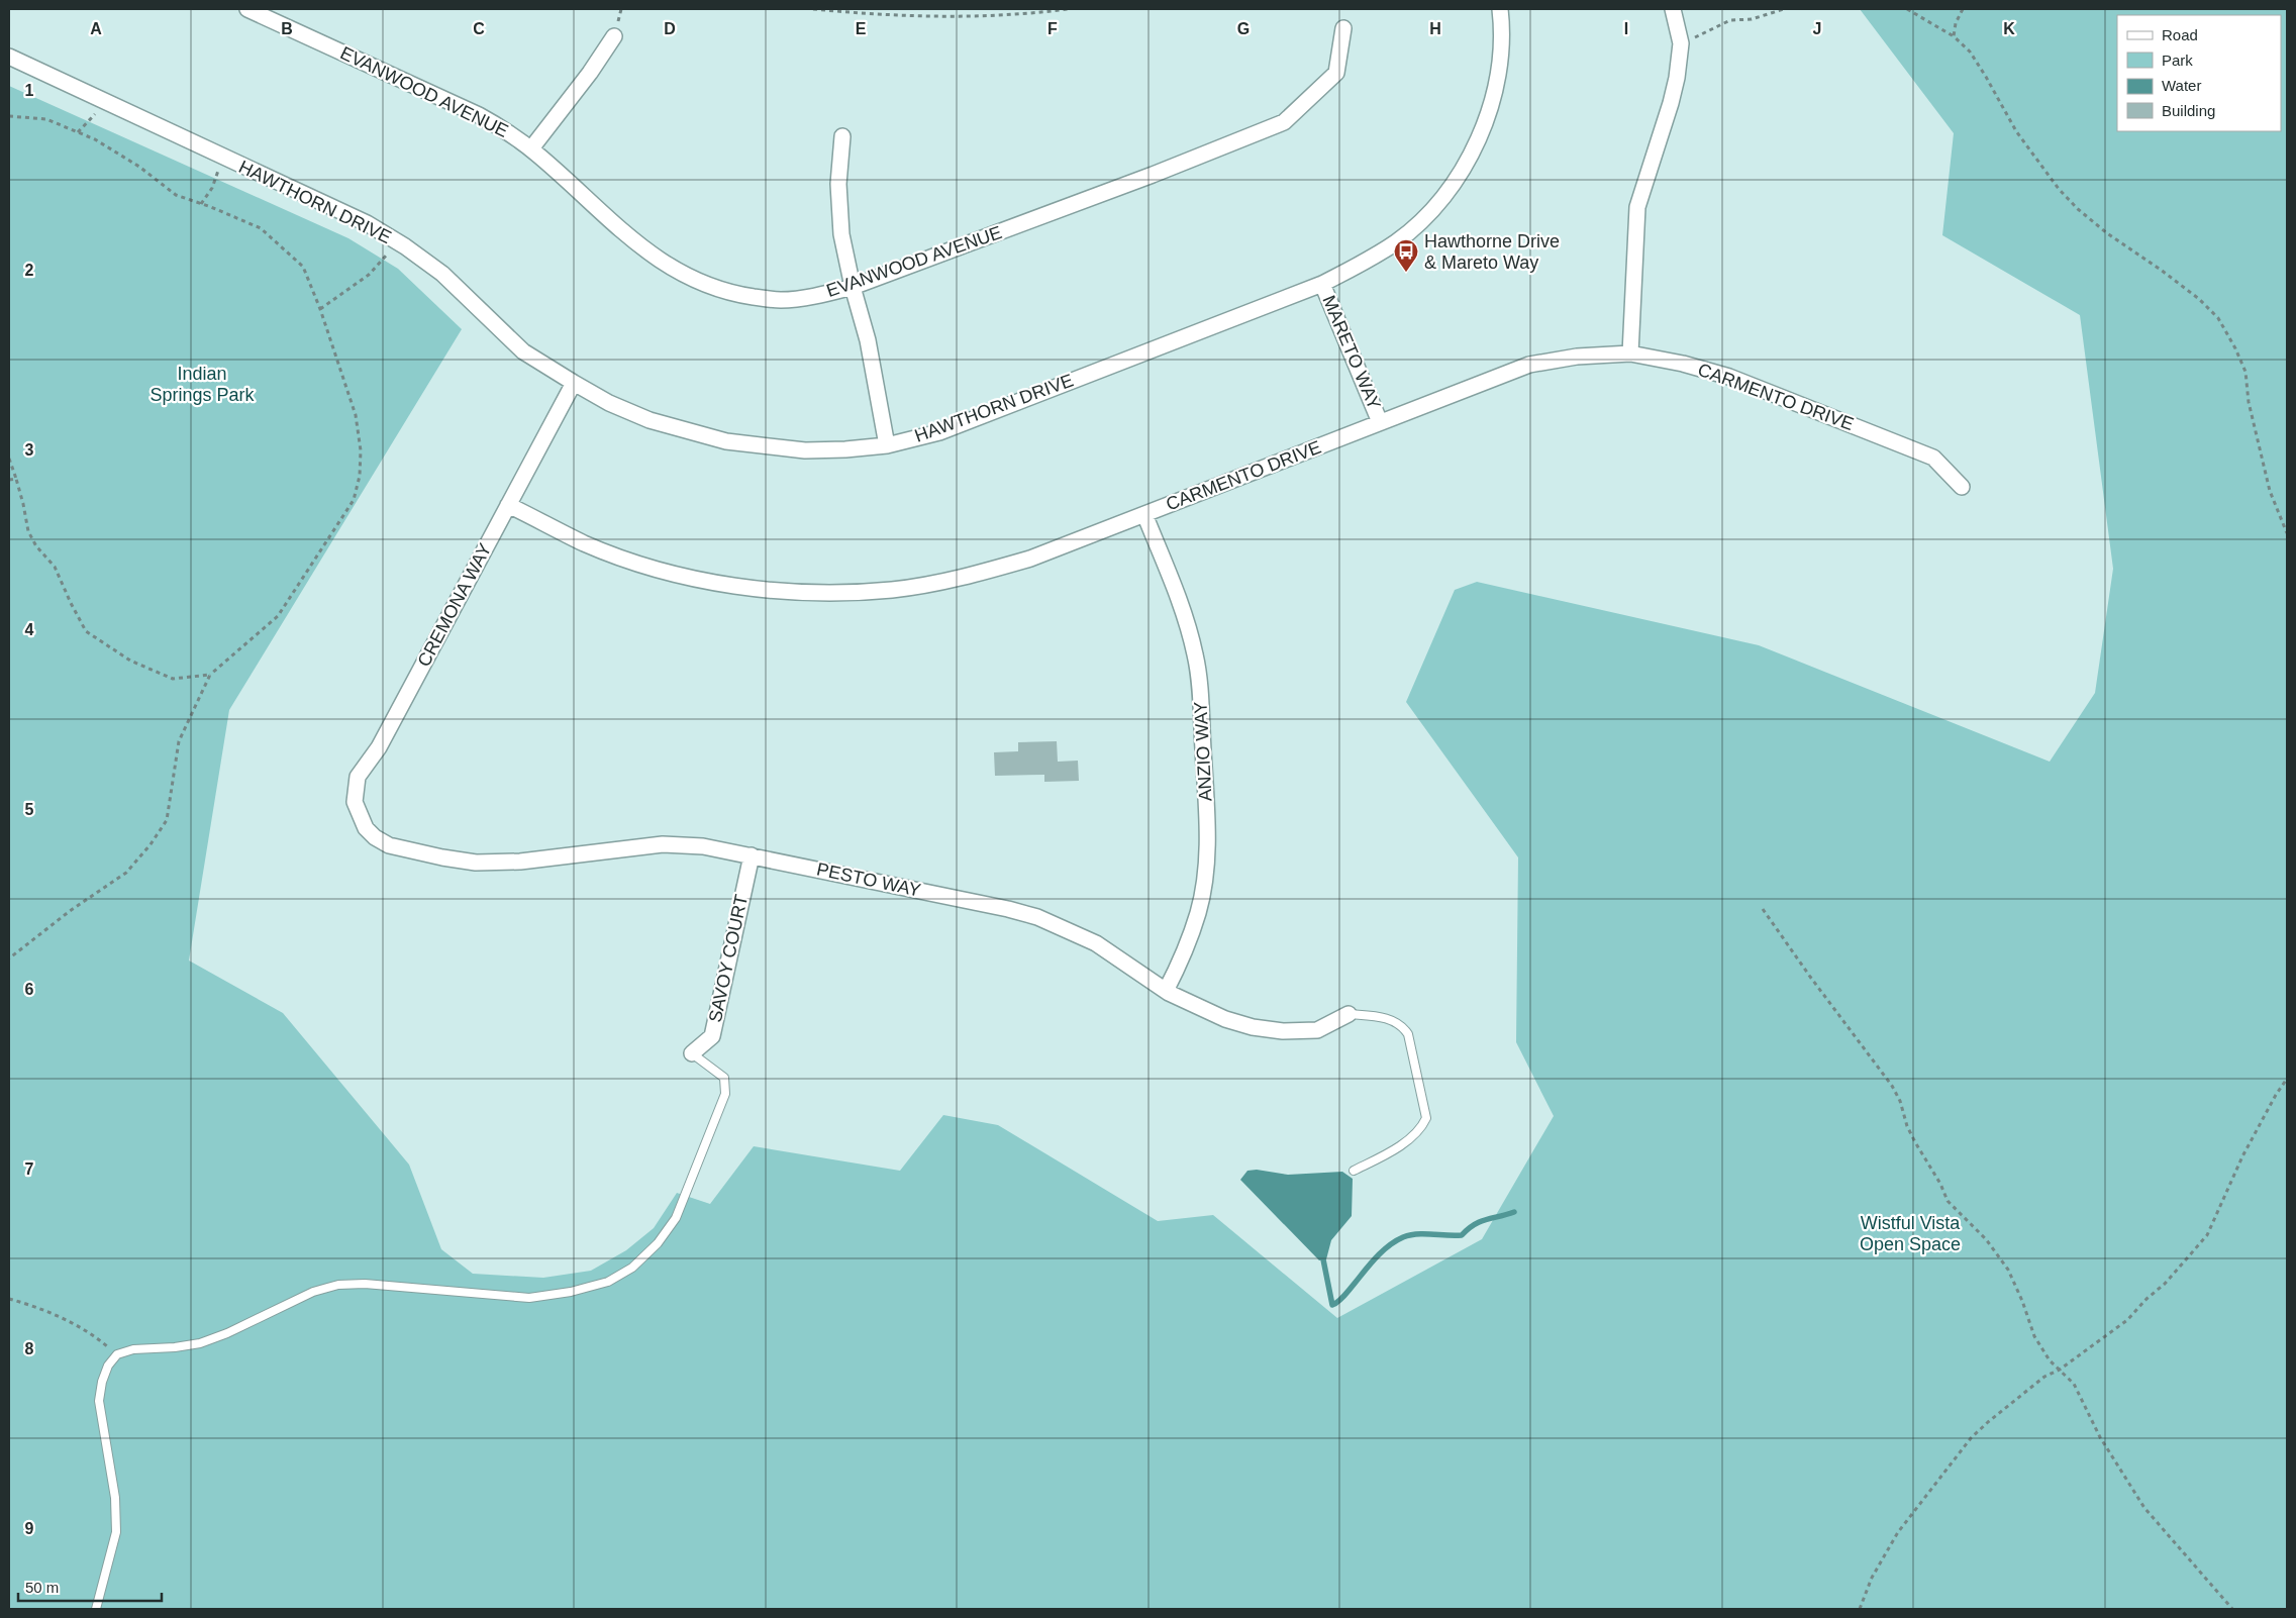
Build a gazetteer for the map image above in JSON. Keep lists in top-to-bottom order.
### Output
{
  "streets": {
    "street": [
      "EVANWOOD AVENUE",
      "HAWTHORN DRIVE",
      "MARETO WAY",
      "CARMENTO DRIVE",
      "CREMONA WAY",
      "ANZIO WAY",
      "PESTO WAY",
      "SAVOY COURT"
    ]
  },
  "crossings": [
    ["HAWTHORN DRIVE", "MARETO WAY"],
    ["HAWTHORN DRIVE", "CREMONA WAY"],
    ["MARETO WAY", "CARMENTO DRIVE"],
    ["CARMENTO DRIVE", "CREMONA WAY"],
    ["CARMENTO DRIVE", "ANZIO WAY"],
    ["CREMONA WAY", "PESTO WAY"],
    ["ANZIO WAY", "PESTO WAY"],
    ["PESTO WAY", "SAVOY COURT"]
  ],
  "parks": ["Indian Springs Park", "Wistful Vista Open Space"],
  "places": {
    "bus stop": ["Hawthorne Drive & Mareto Way"]
  },
  "legend": [
    "Road",
    "Park",
    "Water",
    "Building"
  ],
  "scale_bar": "50 m",
  "grid": {
    "columns": [
      "A",
      "B",
      "C",
      "D",
      "E",
      "F",
      "G",
      "H",
      "I",
      "J",
      "K"
    ],
    "rows": [
      "1",
      "2",
      "3",
      "4",
      "5",
      "6",
      "7",
      "8",
      "9"
    ]
  }
}
